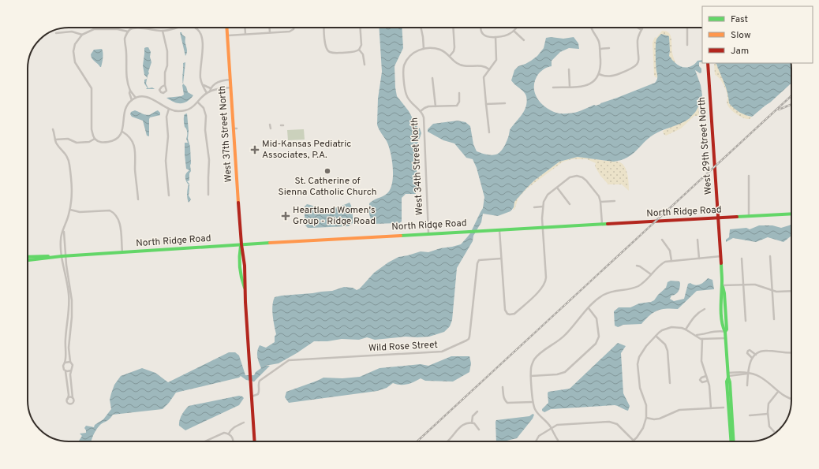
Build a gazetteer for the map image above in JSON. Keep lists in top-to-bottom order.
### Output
{
  "streets": {
    "main road": ["West 37th Street North", "West 29th Street North", "North Ridge Road"],
    "street": ["West 34th Street North", "Wild Rose Street"]
  },
  "crossings": [
    ["West 37th Street North", "North Ridge Road"],
    ["West 37th Street North", "Wild Rose Street"],
    ["West 29th Street North", "North Ridge Road"],
    ["West 34th Street North", "North Ridge Road"]
  ],
  "places": {
    "health": ["Mid-Kansas Pediatric Associates, P.A.", "Heartland Women's Group - Ridge Road"],
    "other": ["St. Catherine of Sienna Catholic Church"]
  },
  "legend": ["Fast", "Slow", "Jam"]
}
